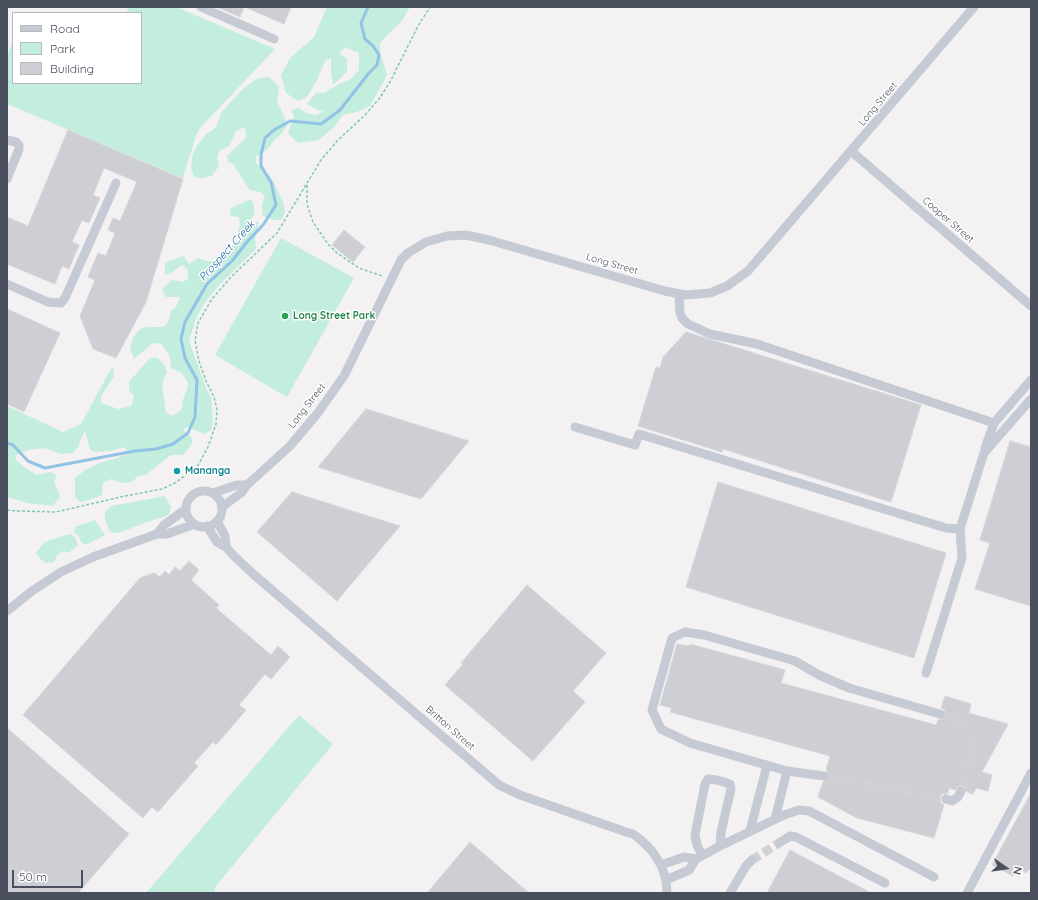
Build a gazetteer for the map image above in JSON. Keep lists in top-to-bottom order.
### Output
{
  "streets": {
    "street": ["Long Street", "Cooper Street", "Britton Street"]
  },
  "crossings": [
    ["Long Street", "Cooper Street"],
    ["Long Street", "Britton Street"]
  ],
  "water": ["Prospect Creek"],
  "places": ["Long Street Park", "Mananga"],
  "legend": ["Road", "Park", "Building"],
  "scale_bar": "50 m",
  "north": "right"
}
